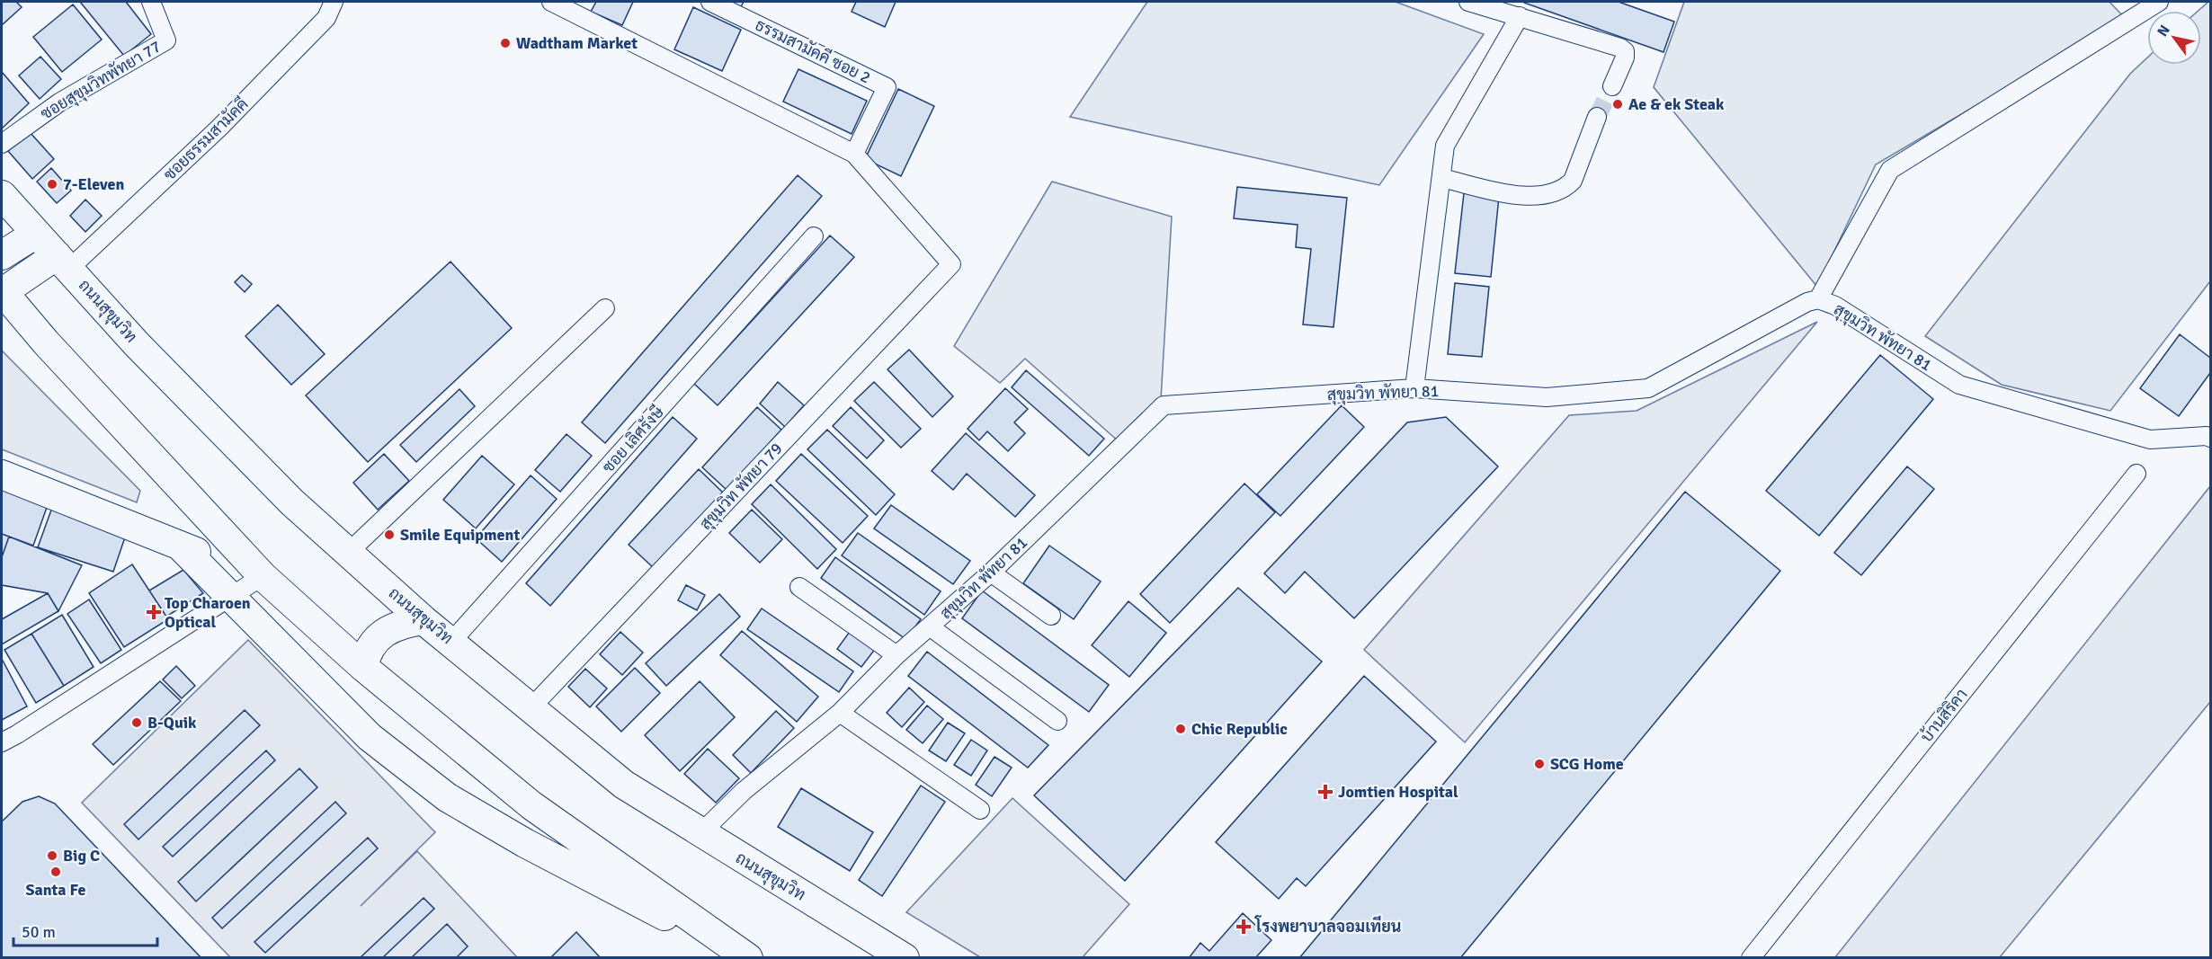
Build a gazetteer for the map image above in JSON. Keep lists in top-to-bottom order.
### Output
{
  "streets": {
    "highway": ["ถนนสุขุมวิท"],
    "street": [
      "ธรรมสามัคคี ซอย 2",
      "ซอยสุขุมวิทพัทยา 77",
      "ซอยธรรมสามัคคี",
      "สุขุมวิท พัทยา 81",
      "ซอย เลิศรังษี",
      "สุขุมวิท พัทยา 79",
      "บ้านสิริคา"
    ]
  },
  "crossings": [
    ["ธรรมสามัคคี ซอย 2", "สุขุมวิท พัทยา 79"],
    ["ซอยธรรมสามัคคี", "ถนนสุขุมวิท"],
    ["ถนนสุขุมวิท", "สุขุมวิท พัทยา 81"],
    ["ถนนสุขุมวิท", "ซอย เลิศรังษี"],
    ["ถนนสุขุมวิท", "สุขุมวิท พัทยา 79"]
  ],
  "places": {
    "other": [
      "Wadtham Market",
      "Ae & ek Steak",
      "7-Eleven",
      "Smile Equipment",
      "B-Quik",
      "Chic Republic",
      "SCG Home",
      "Big C",
      "Santa Fe"
    ],
    "health": ["Top Charoen Optical", "Jomtien Hospital", "โรงพยาบาลจอมเทียน"]
  },
  "scale_bar": "50 m",
  "north": "top left"
}
